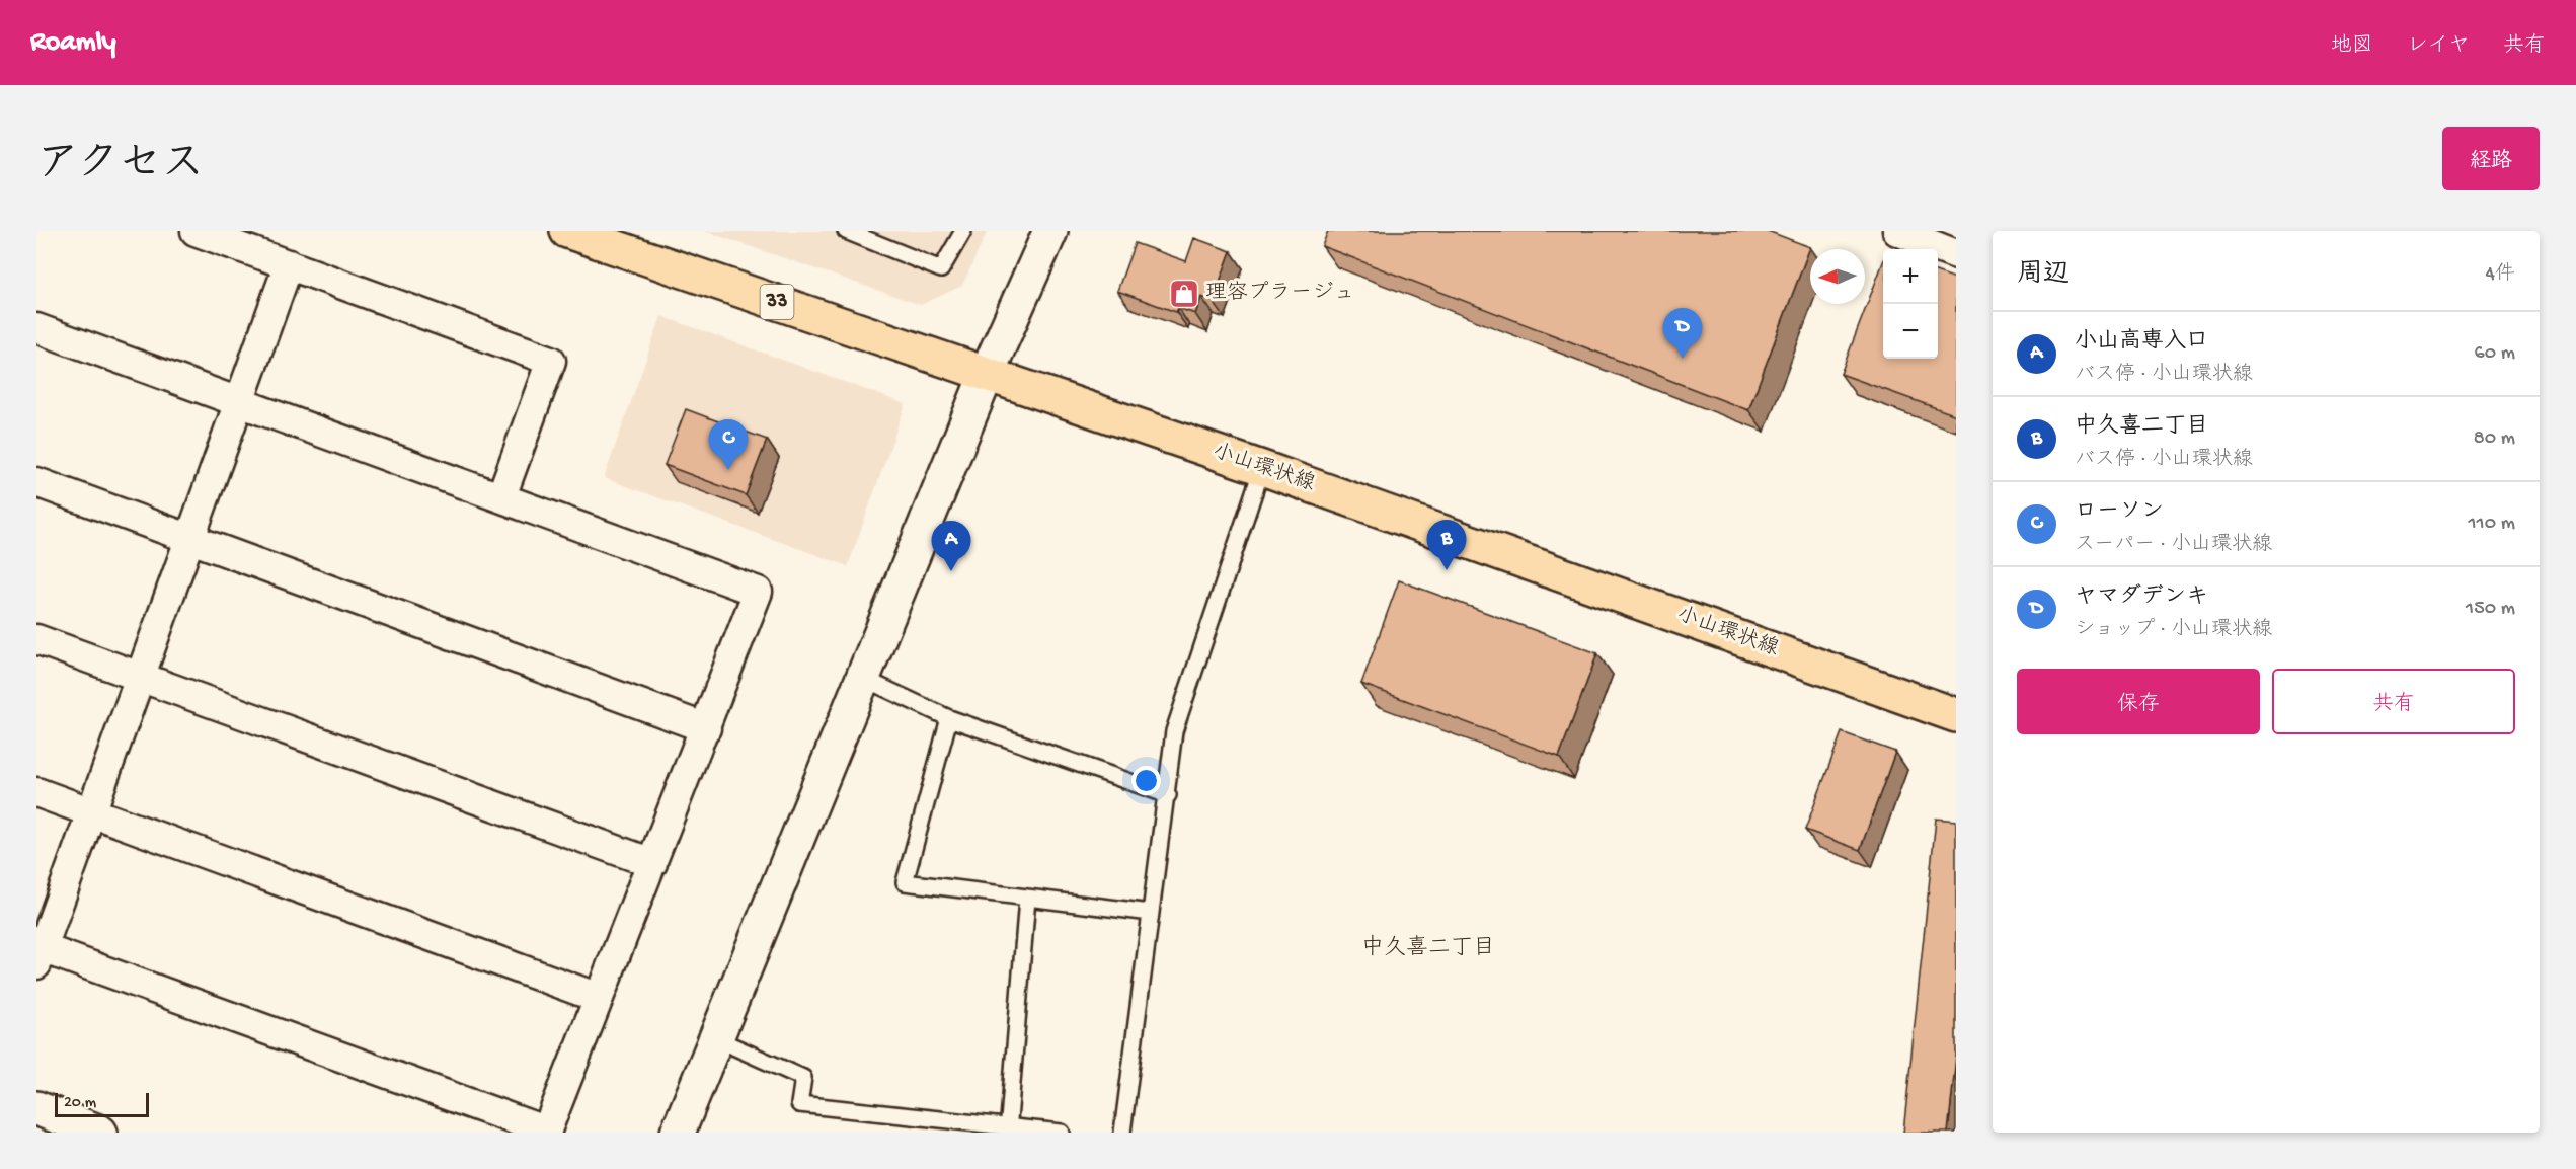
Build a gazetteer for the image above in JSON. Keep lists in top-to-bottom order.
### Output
{
  "streets": {
    "main road": ["33", "小山環状線"]
  },
  "districts": ["中久喜二丁目"],
  "places": {
    "shop": ["理容プラージュ"]
  },
  "scale_bar": "20 m",
  "north": "left",
  "page": {
    "header": "Roamly",
    "nav": ["地図", "レイヤ", "共有"],
    "title": "アクセス",
    "buttons": [
      "経路",
      ["保存", "共有"]
    ],
    "heading": ["周辺", "4件"],
    "map_buttons": ["+", "−"],
    "pins": [
      "D",
      "C",
      "B",
      "A"
    ],
    "list": [
      {
        "mark": "A",
        "name": "小山高専入口",
        "note": "バス停 · 小山環状線",
        "value": "60 m"
      },
      {
        "mark": "B",
        "name": "中久喜二丁目",
        "note": "バス停 · 小山環状線",
        "value": "80 m"
      },
      {
        "mark": "C",
        "name": "ローソン",
        "note": "スーパー · 小山環状線",
        "value": "110 m"
      },
      {
        "mark": "D",
        "name": "ヤマダデンキ",
        "note": "ショップ · 小山環状線",
        "value": "150 m"
      }
    ],
    "scale": "20 m"
  }
}
